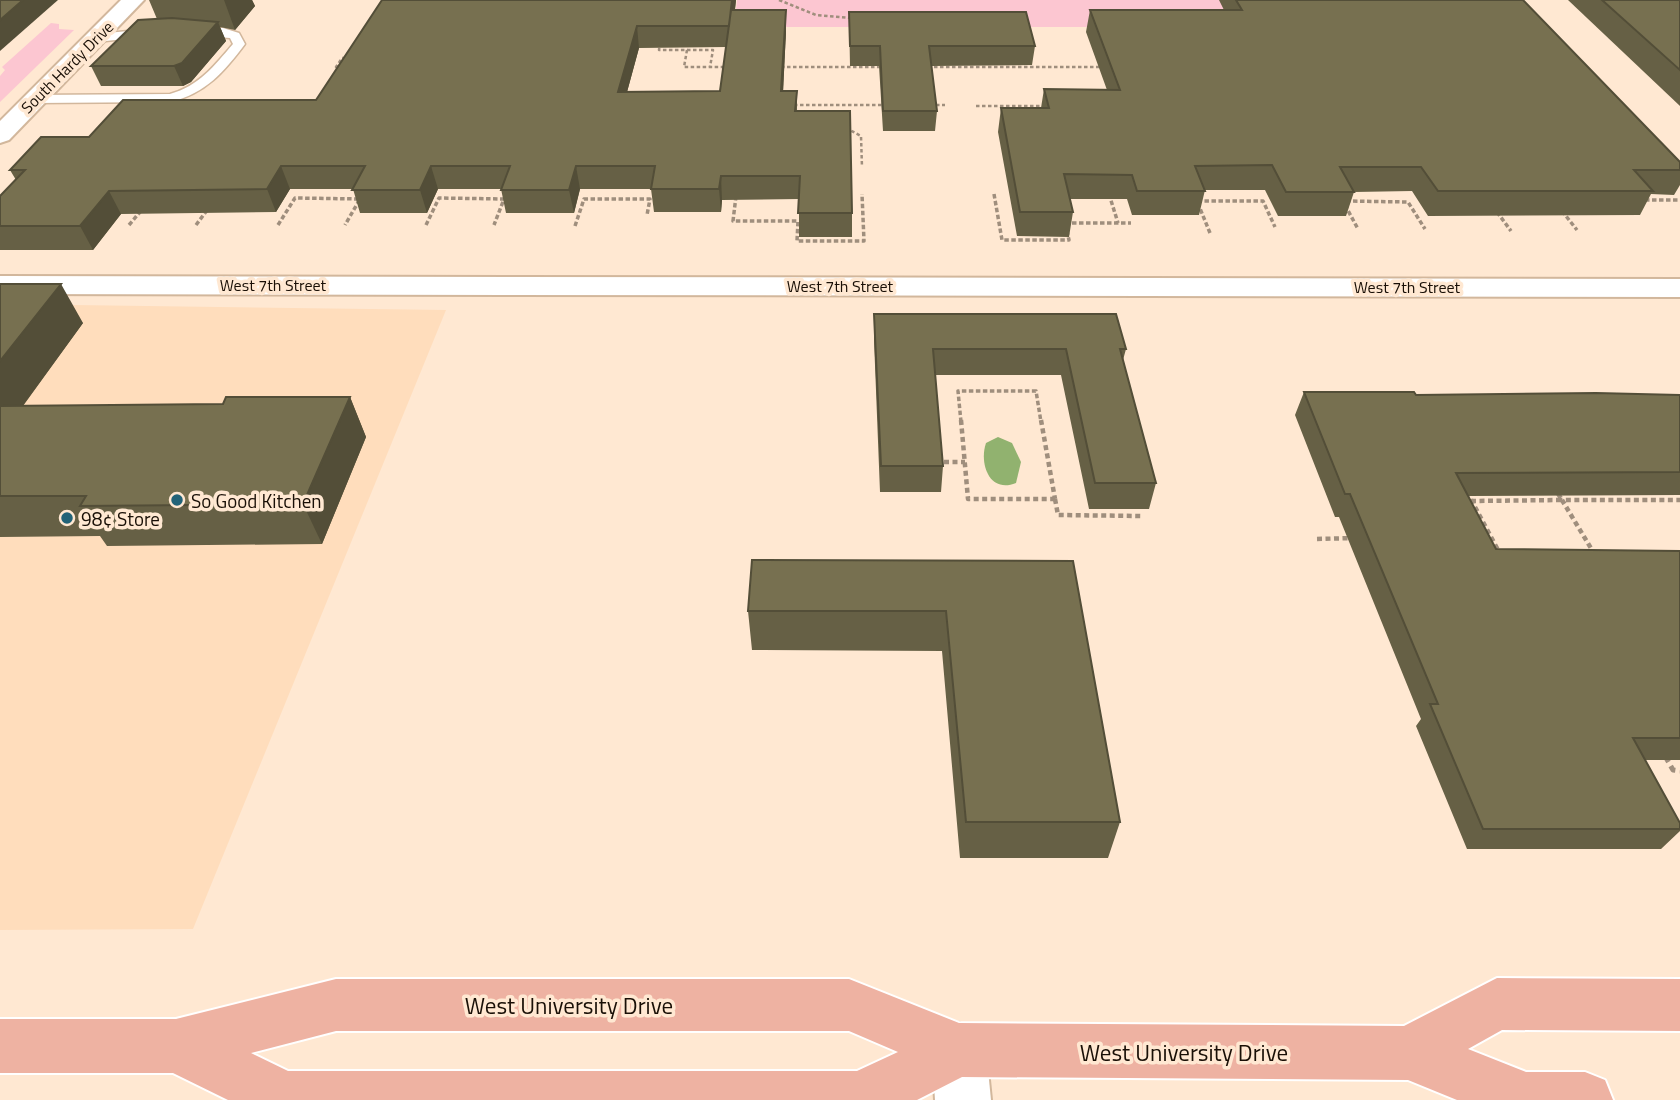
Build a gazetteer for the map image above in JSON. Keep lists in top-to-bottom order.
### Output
{
  "streets": {
    "main road": ["West University Drive"],
    "street": ["South Hardy Drive", "West 7th Street"]
  },
  "places": ["So Good Kitchen", "98¢ Store"]
}
